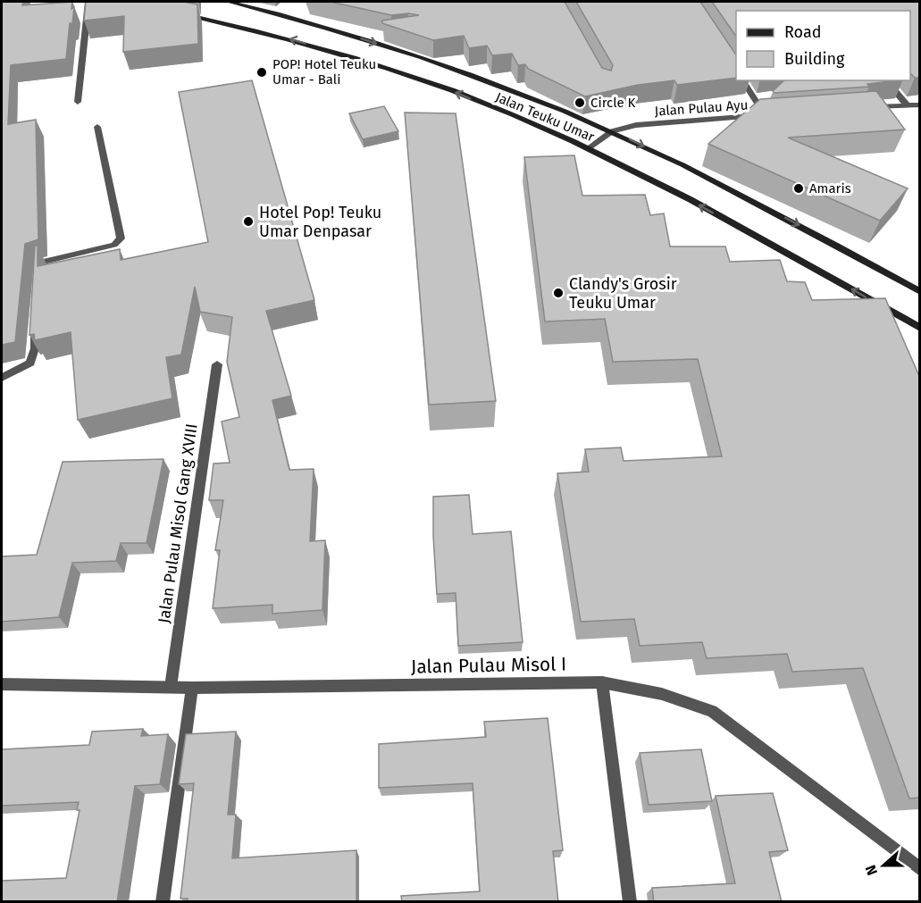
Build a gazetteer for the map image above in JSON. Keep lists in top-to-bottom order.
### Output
{
  "streets": {
    "main road": ["Jalan Teuku Umar"],
    "street": ["Jalan Pulau Ayu", "Jalan Pulau Misol Gang XVIII", "Jalan Pulau Misol I"]
  },
  "crossings": [
    ["Jalan Pulau Ayu", "Jalan Teuku Umar"],
    ["Jalan Pulau Misol Gang XVIII", "Jalan Pulau Misol I"]
  ],
  "places": [
    "POP! Hotel Teuku Umar - Bali",
    "Circle K",
    "Amaris",
    "Hotel Pop! Teuku Umar Denpasar",
    "Clandy's Grosir Teuku Umar"
  ],
  "legend": ["Road", "Building"],
  "north": "left"
}
